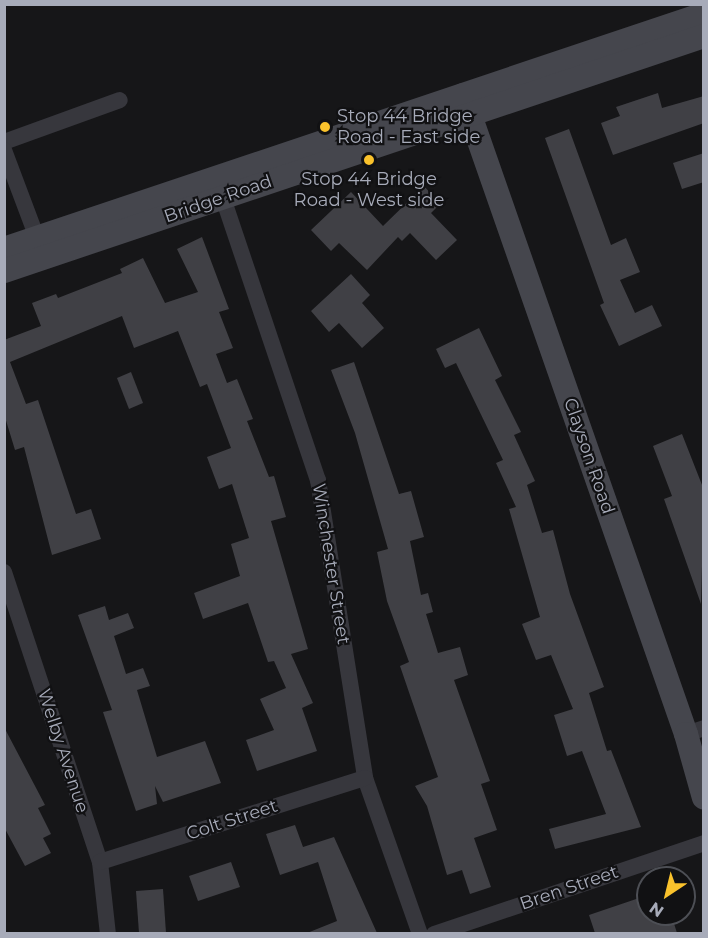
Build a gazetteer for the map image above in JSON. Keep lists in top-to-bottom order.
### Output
{
  "streets": {
    "main road": ["Bridge Road", "Clayson Road"],
    "street": [
      "Winchester Street",
      "Welby Avenue",
      "Colt Street",
      "Bren Street"
    ]
  },
  "crossings": [
    ["Bridge Road", "Clayson Road"],
    ["Bridge Road", "Winchester Street"],
    ["Winchester Street", "Colt Street"],
    ["Welby Avenue", "Colt Street"]
  ],
  "places": ["Stop 44 Bridge Road - East side", "Stop 44 Bridge Road - West side"],
  "north": "bottom left"
}
